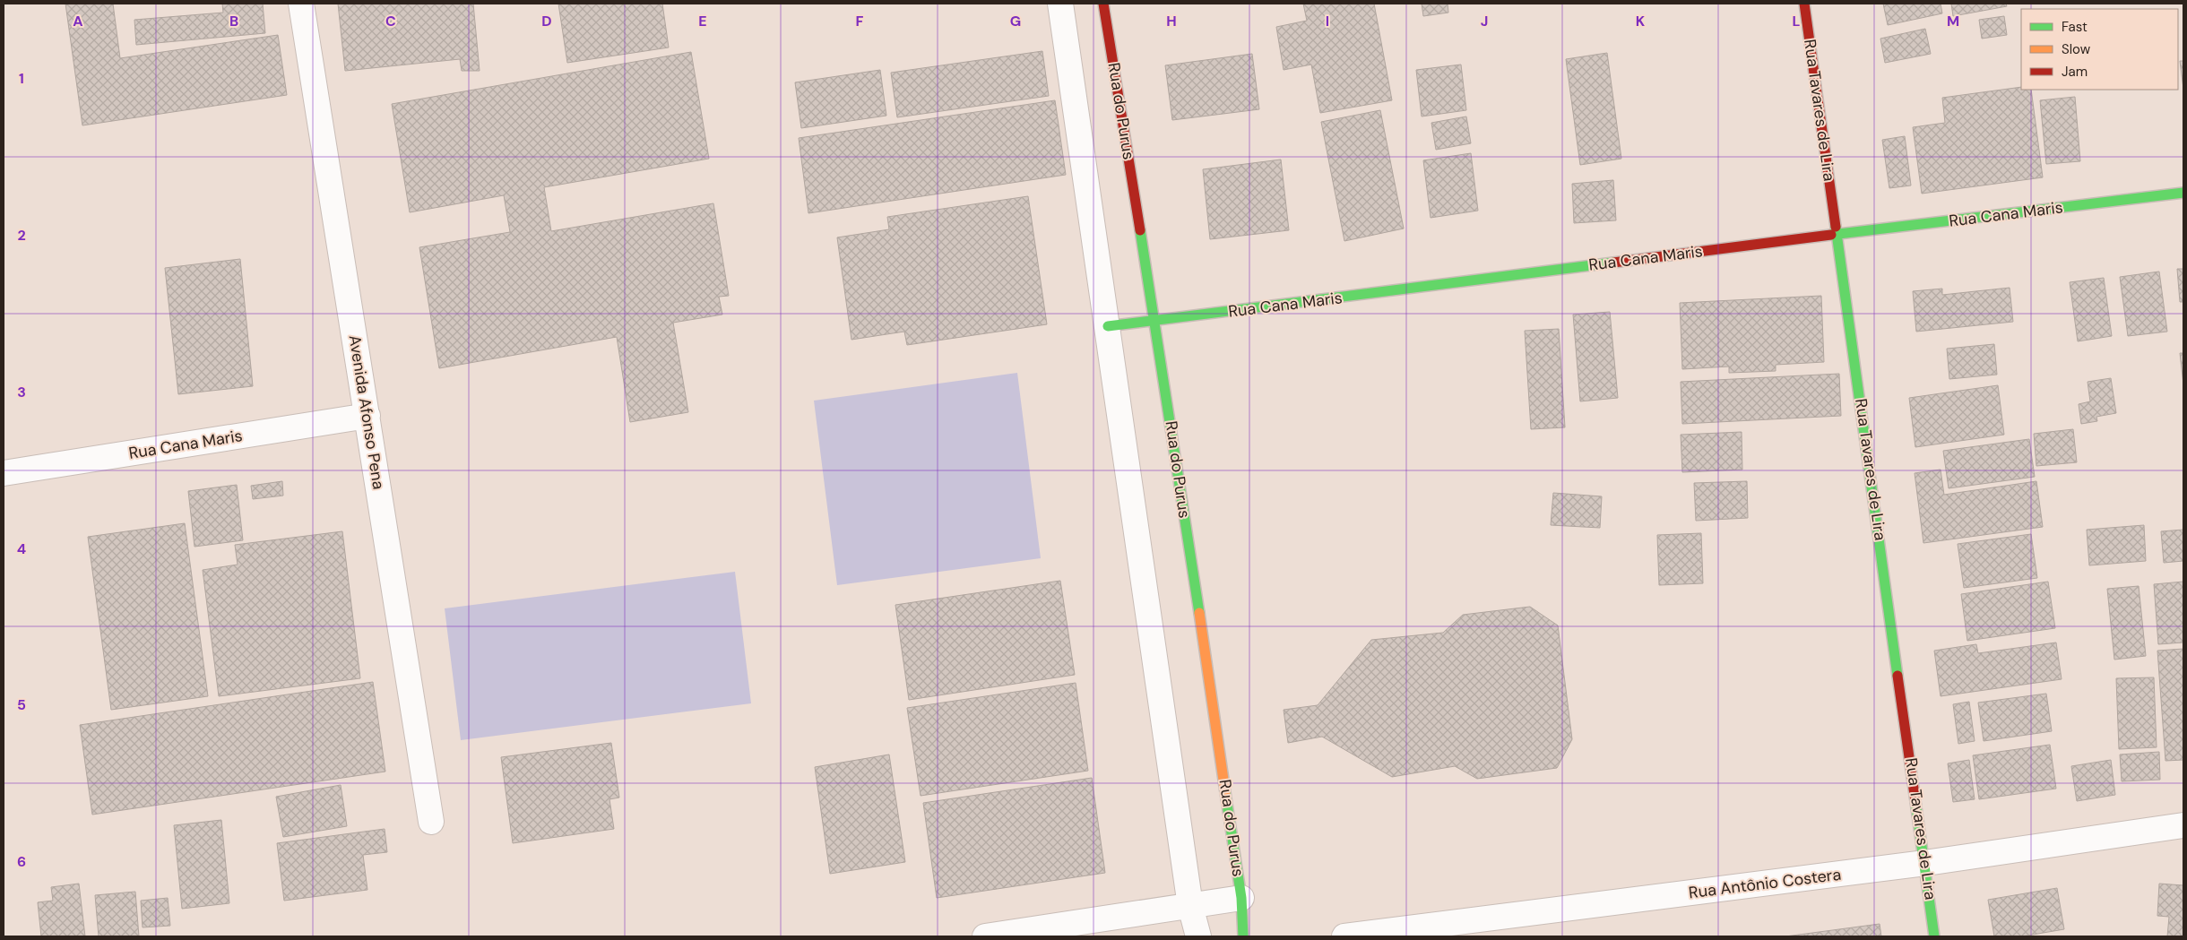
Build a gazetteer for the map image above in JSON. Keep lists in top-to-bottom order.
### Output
{
  "streets": {
    "street": [
      "Rua Tavares de Lira",
      "Rua do Purus",
      "Rua Cana Maris",
      "Avenida Afonso Pena",
      "Rua Antônio Costera"
    ]
  },
  "crossings": [
    ["Rua Tavares de Lira", "Rua Cana Maris"],
    ["Rua Tavares de Lira", "Rua Antônio Costera"],
    ["Rua do Purus", "Rua Cana Maris"],
    ["Rua Cana Maris", "Avenida Afonso Pena"]
  ],
  "legend": ["Fast", "Slow", "Jam"],
  "grid": {
    "columns": [
      "A",
      "B",
      "C",
      "D",
      "E",
      "F",
      "G",
      "H",
      "I",
      "J",
      "K",
      "L",
      "M"
    ],
    "rows": [
      "1",
      "2",
      "3",
      "4",
      "5",
      "6"
    ]
  }
}
